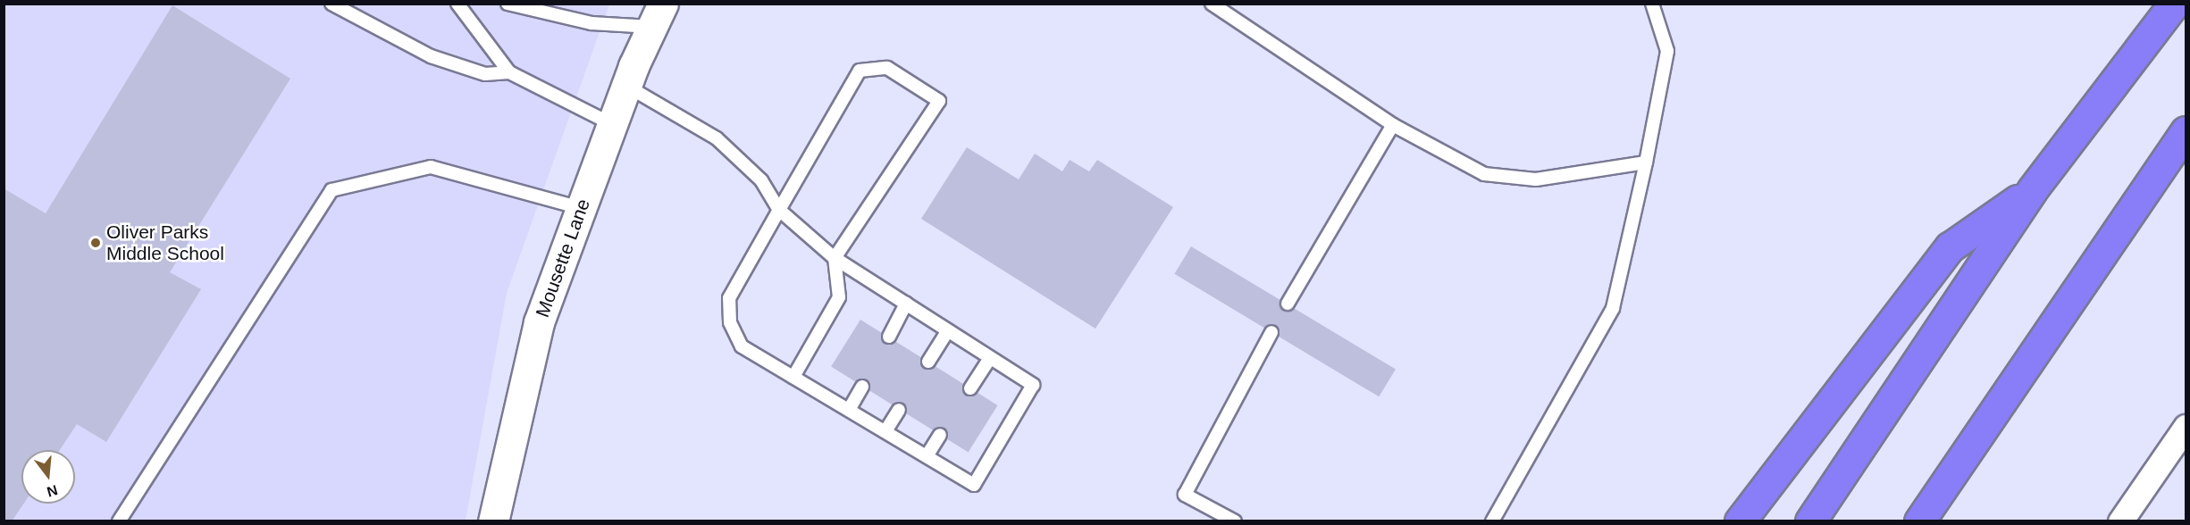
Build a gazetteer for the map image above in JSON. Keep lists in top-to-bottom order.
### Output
{
  "streets": {
    "street": ["Mousette Lane"]
  },
  "places": ["Oliver Parks Middle School"],
  "north": "bottom"
}
